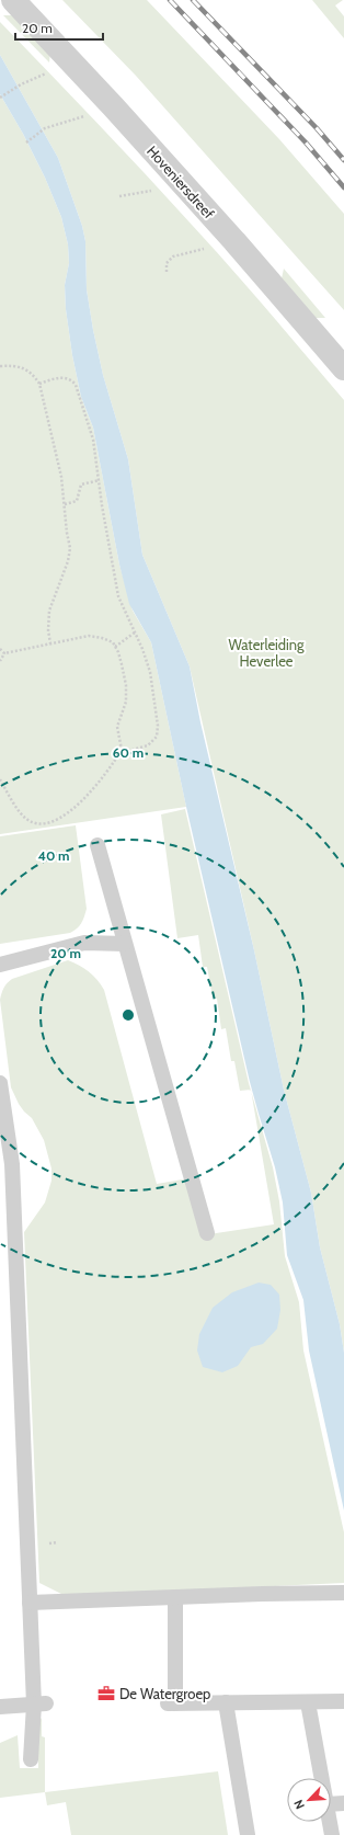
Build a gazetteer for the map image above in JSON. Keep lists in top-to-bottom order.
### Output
{
  "streets": {
    "street": ["Hoveniersdreef"]
  },
  "parks": ["Waterleiding Heverlee"],
  "places": {
    "office": ["De Watergroep"]
  },
  "scale_bar": "20 m",
  "north": "bottom left",
  "rings": ["60 m", "40 m", "20 m"]
}
